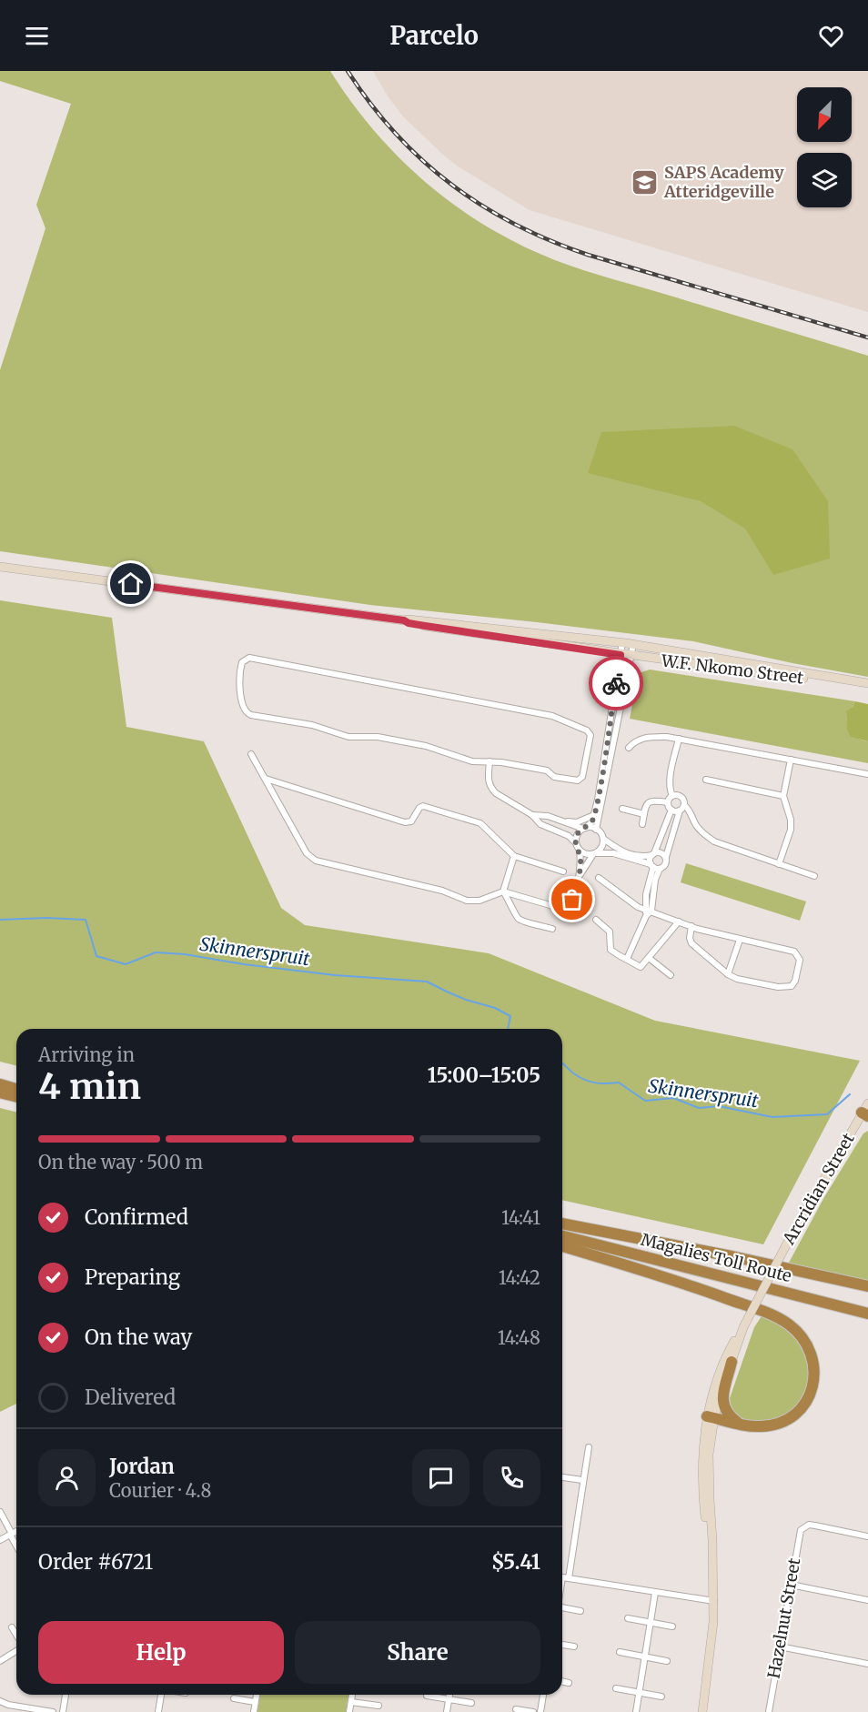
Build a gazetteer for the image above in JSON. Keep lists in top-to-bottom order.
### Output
{
  "streets": {
    "highway": ["Magalies Toll Route"],
    "main road": ["W.F. Nkomo Street", "Arcridian Street"],
    "street": ["Hazelnut Street"]
  },
  "water": ["Skinnerspruit"],
  "places": {
    "school or university": ["SAPS Academy Atteridgeville"]
  },
  "north": "bottom left",
  "page": {
    "header": "Parcelo",
    "heading": ["4 min", "Arriving in", "15:00–15:05"],
    "panel": [
      "Jordan",
      "Courier · 4.8",
      "Order #6721",
      "$5.41"
    ],
    "bar": "On the way · 500 m",
    "list": [
      ["Confirmed", "14:41"],
      ["Preparing", "14:42"],
      ["On the way", "14:48"],
      "Delivered"
    ],
    "buttons": ["Help", "Share"]
  }
}
